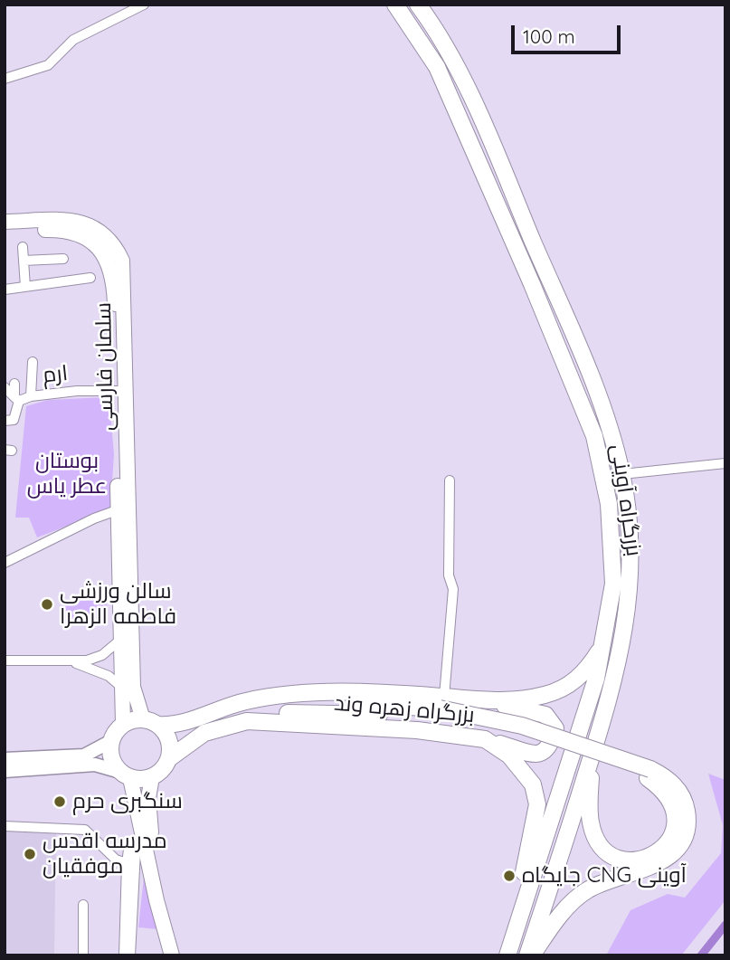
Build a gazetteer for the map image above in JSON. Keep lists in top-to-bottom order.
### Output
{
  "streets": {
    "highway": ["بزرگراه آوینی", "بزرگراه زهره وند"],
    "main road": ["سلمان فارسی"],
    "street": ["ارم"]
  },
  "crossings": [
    ["سلمان فارسی", "ارم"],
    ["سلمان فارسی", "بزرگراه زهره وند"],
    ["بزرگراه آوینی", "بزرگراه زهره وند"]
  ],
  "parks": ["بوستان عطر یاس"],
  "places": [
    "سالن ورزشی فاطمه الزهرا",
    "سنگبری حرم",
    "مدرسه اقدس موفقیان",
    "جایگاه CNG آوینی"
  ],
  "scale_bar": "100 m"
}
